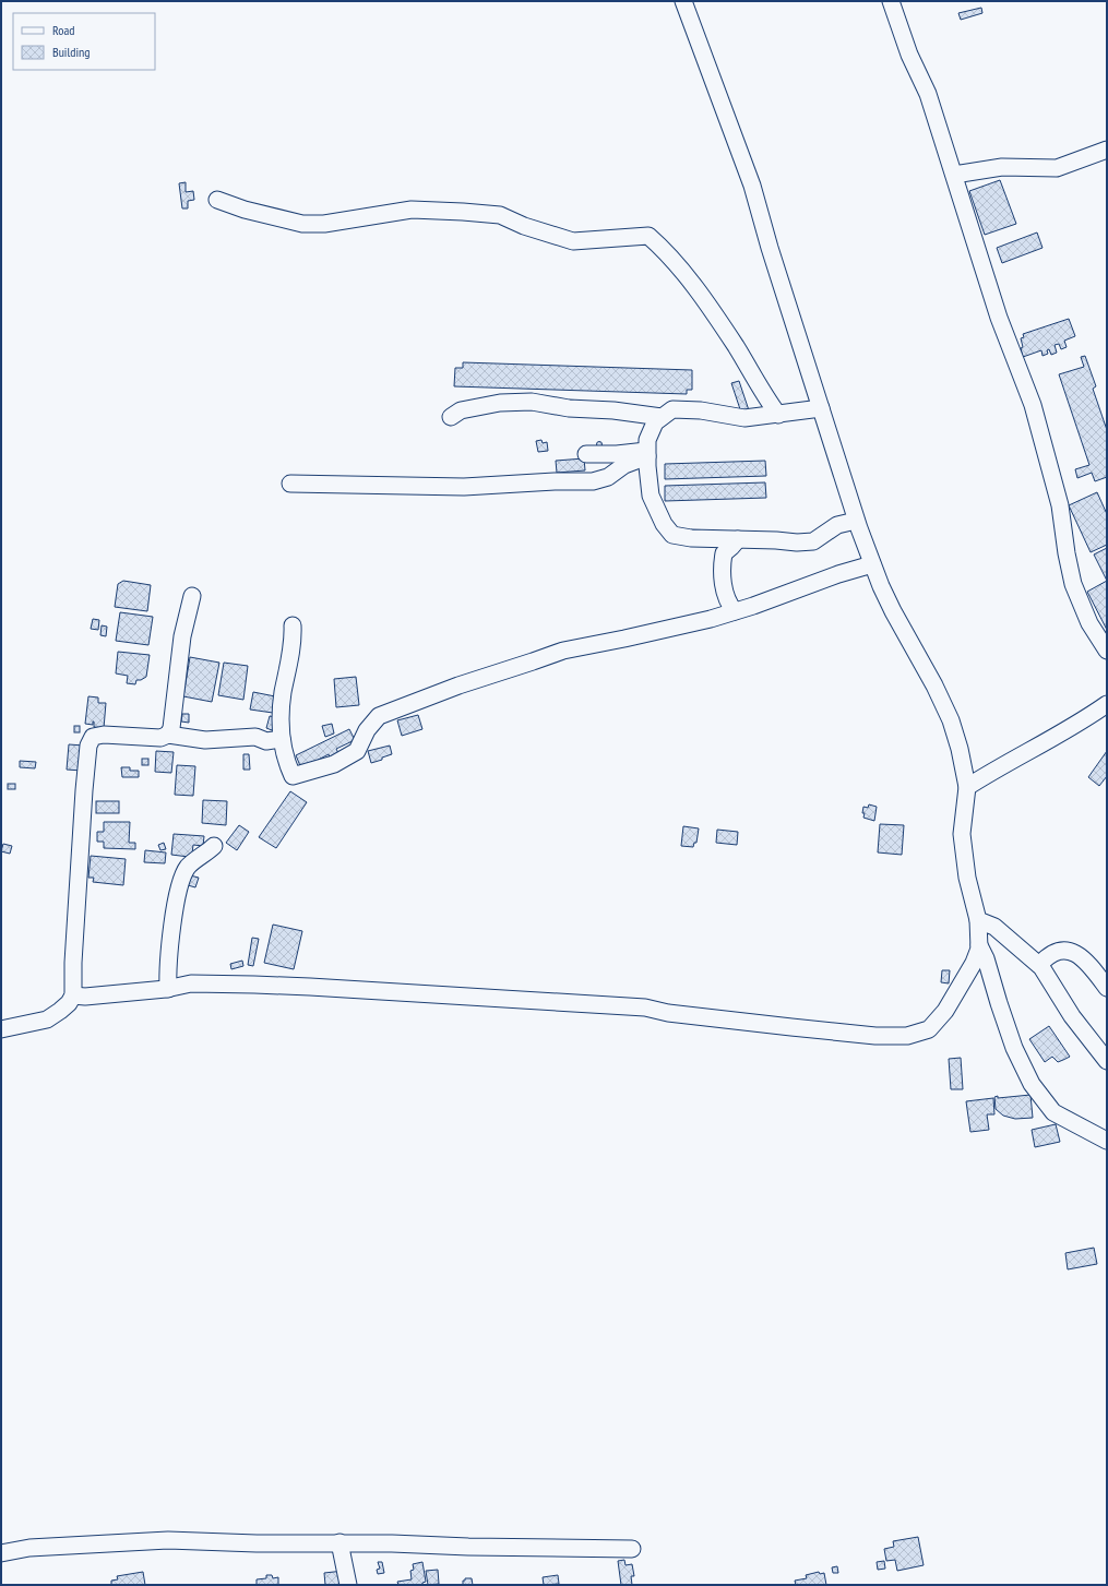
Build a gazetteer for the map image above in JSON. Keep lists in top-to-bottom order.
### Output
{
  "legend": ["Road", "Building"]
}
